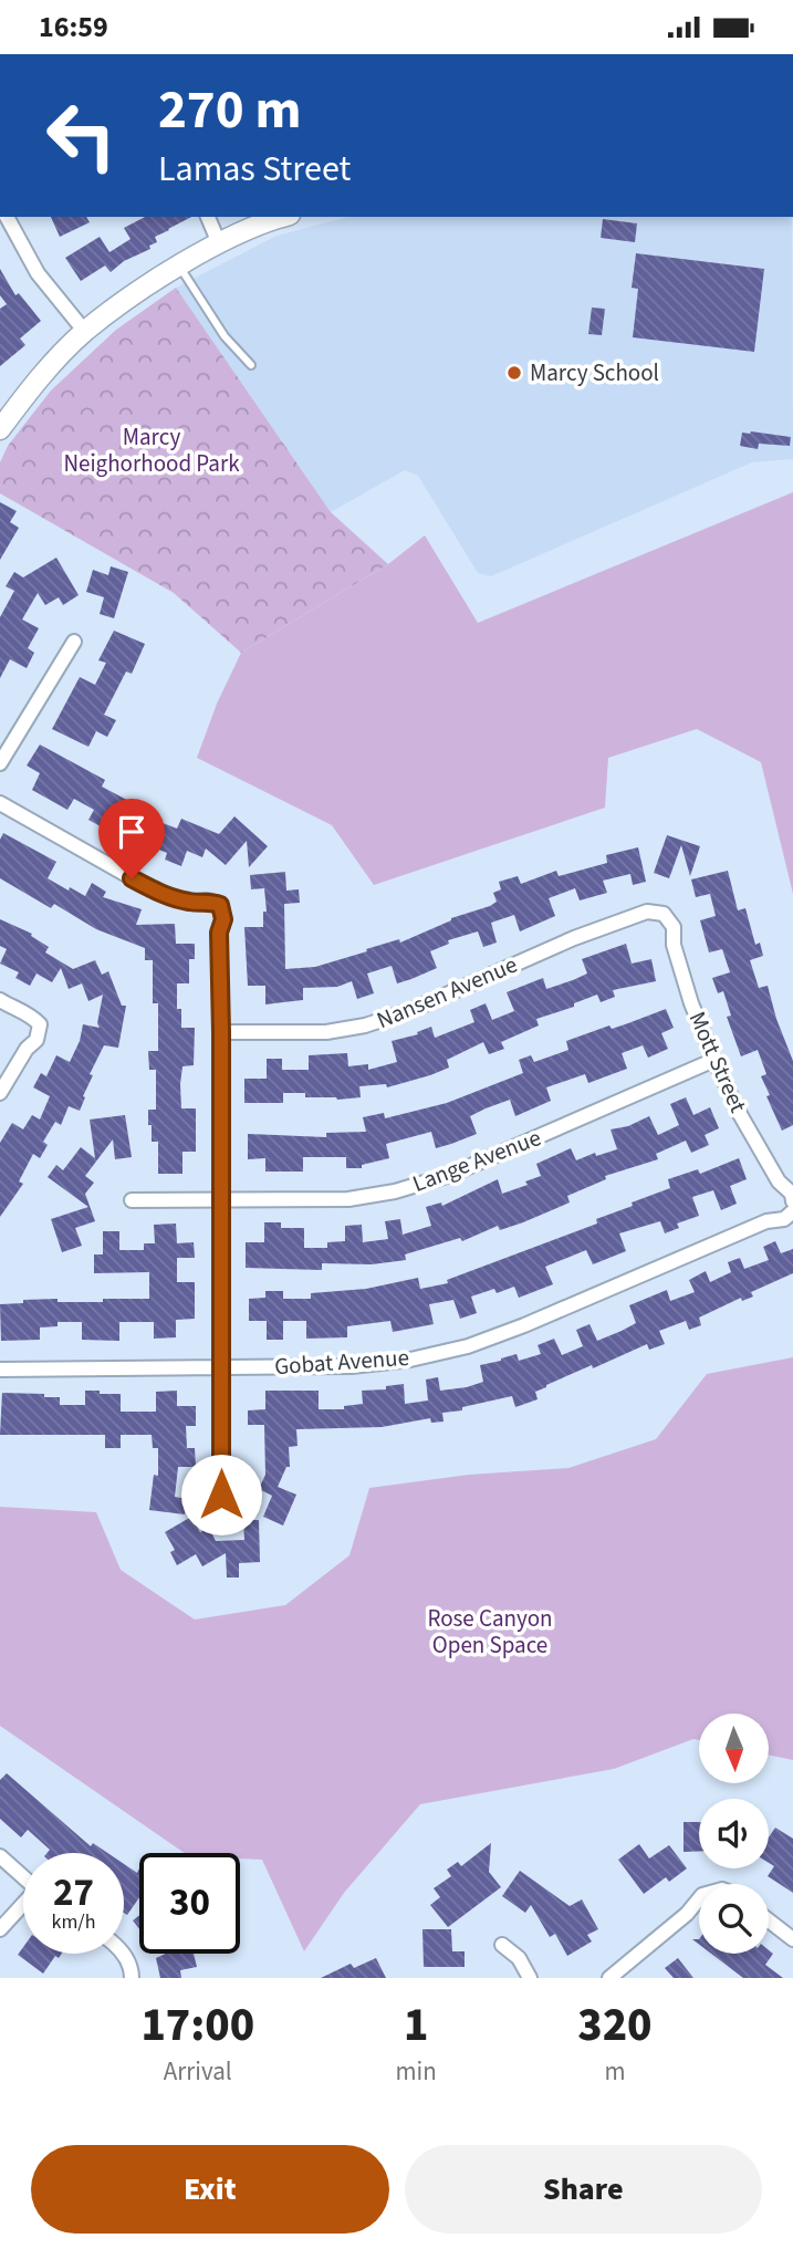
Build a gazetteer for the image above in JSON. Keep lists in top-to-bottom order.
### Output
{
  "streets": {
    "street": [
      "Nansen Avenue",
      "Mott Street",
      "Lange Avenue",
      "Gobat Avenue"
    ]
  },
  "crossings": [
    ["Nansen Avenue", "Mott Street"],
    ["Mott Street", "Lange Avenue"]
  ],
  "parks": ["Marcy Neighorhood Park", "Rose Canyon Open Space"],
  "places": ["Marcy School"],
  "north": "bottom",
  "page": {
    "status": "16:59",
    "turn": ["270 m", "Lamas Street"],
    "speed": "27 km/h",
    "limit": "30",
    "eta": [
      "17:00",
      "Arrival",
      "1",
      "min",
      "320",
      "m"
    ],
    "buttons": ["Exit", "Share"]
  }
}
